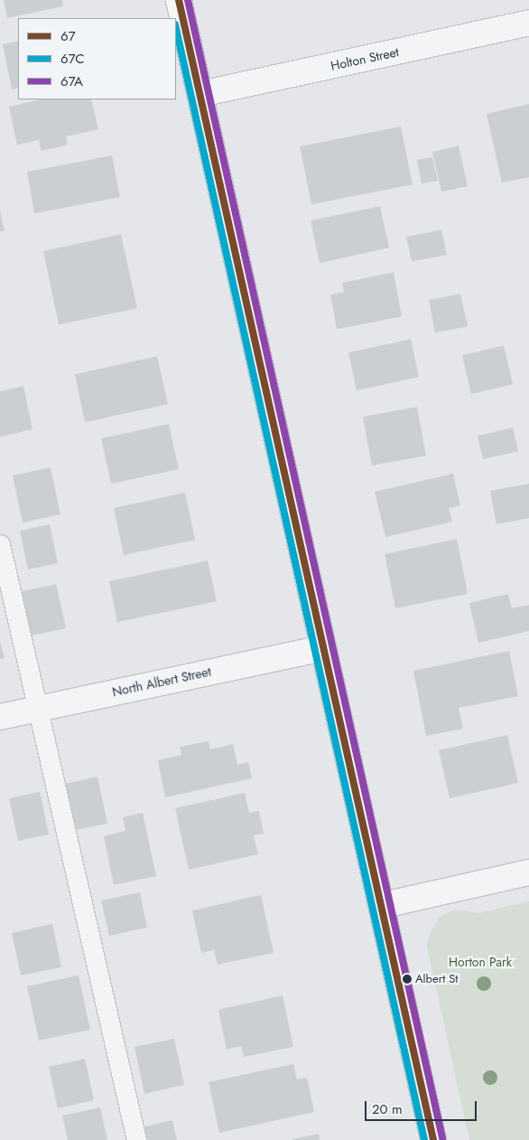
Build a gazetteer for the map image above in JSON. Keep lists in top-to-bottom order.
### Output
{
  "streets": {
    "street": ["Holton Street", "North Albert Street"]
  },
  "parks": ["Horton Park"],
  "places": ["Albert St"],
  "lines": ["transit line 67", "transit line 67A", "transit line 67C"],
  "legend": ["67", "67C", "67A"],
  "scale_bar": "20 m"
}
